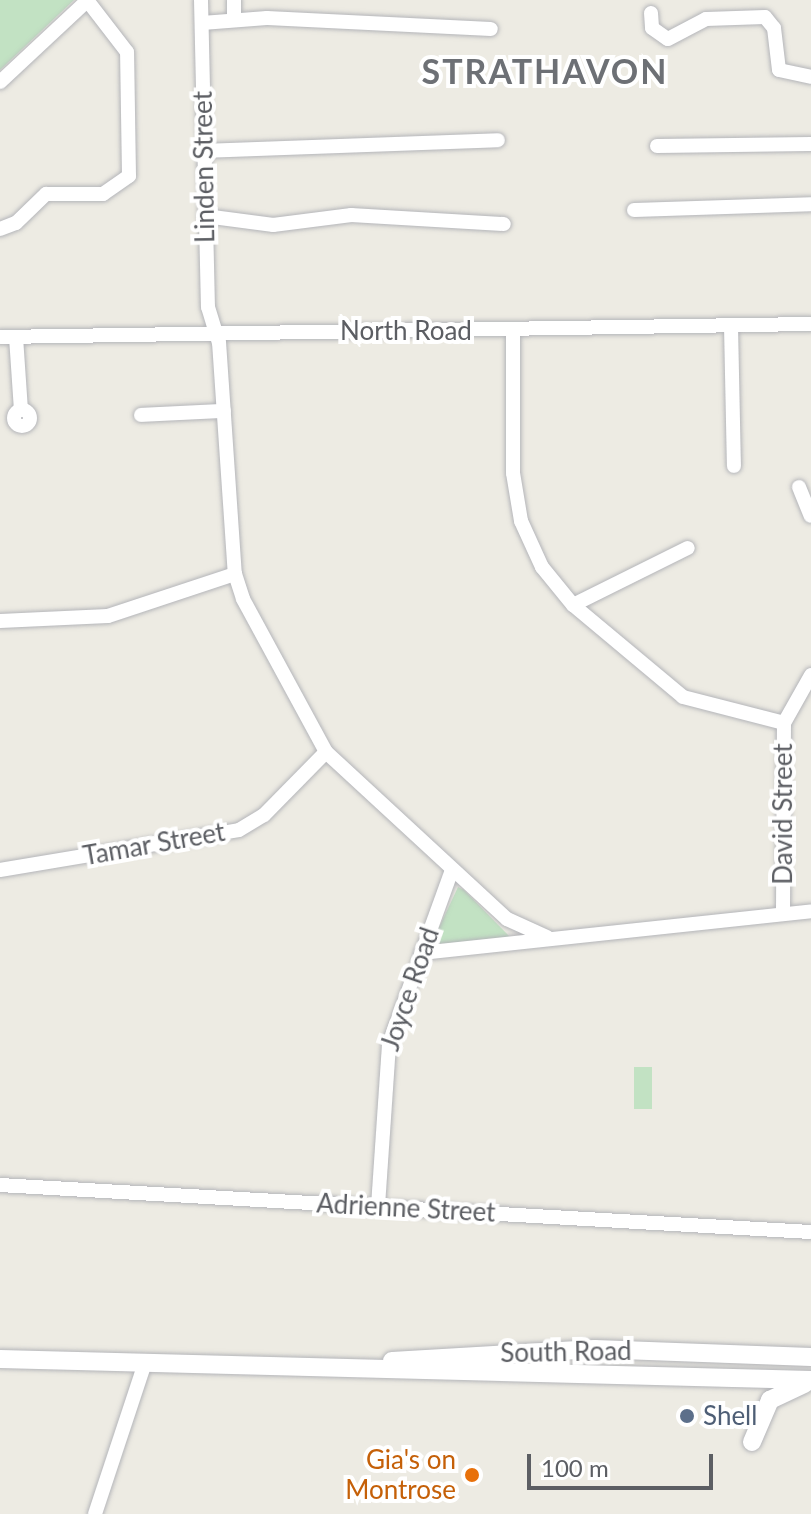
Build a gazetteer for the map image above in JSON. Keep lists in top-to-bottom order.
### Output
{
  "streets": {
    "street": [
      "Linden Street",
      "North Road",
      "David Street",
      "Tamar Street",
      "Joyce Road",
      "Adrienne Street",
      "South Road"
    ]
  },
  "crossings": [
    ["Linden Street", "North Road"],
    ["Joyce Road", "Adrienne Street"]
  ],
  "districts": ["STRATHAVON"],
  "places": ["Shell", "Gia's on Montrose"],
  "scale_bar": "100 m"
}
